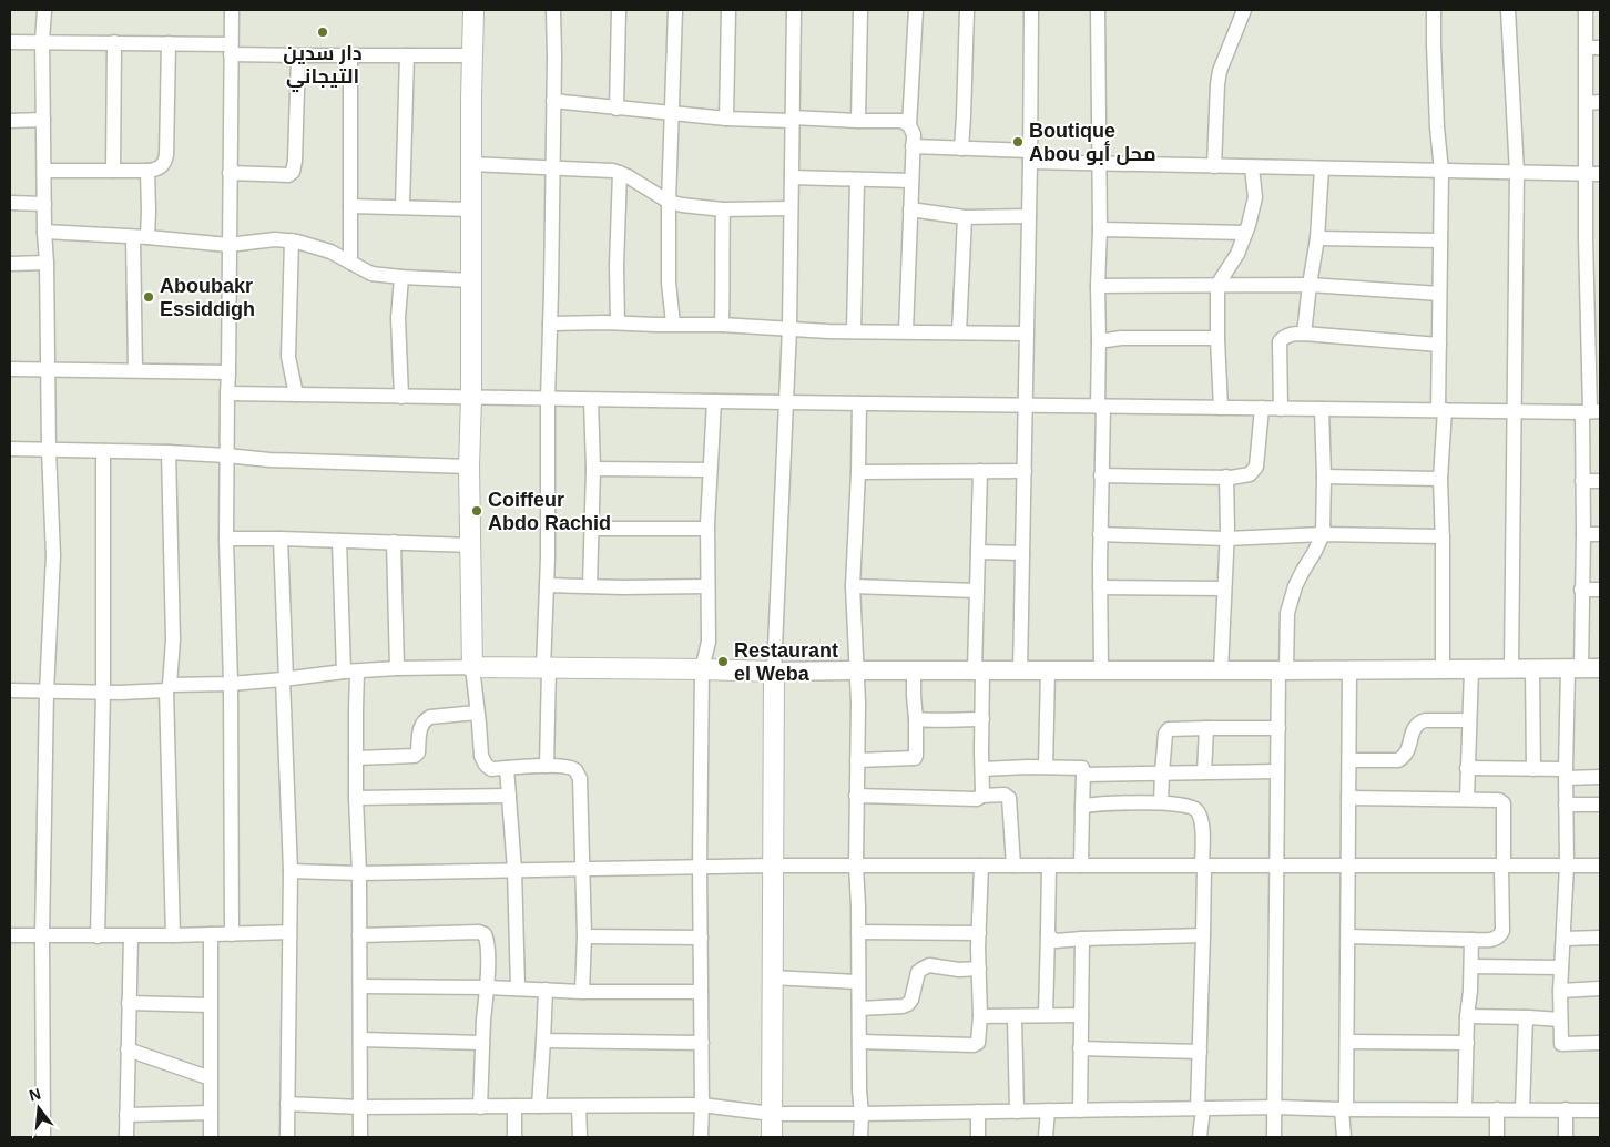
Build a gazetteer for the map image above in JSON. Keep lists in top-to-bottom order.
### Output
{
  "places": [
    "دار سدين التيجاني",
    "Boutique Abou محل أبو",
    "Aboubakr Essiddigh",
    "Coiffeur Abdo Rachid",
    "Restaurant el Weba"
  ],
  "north": "top"
}
